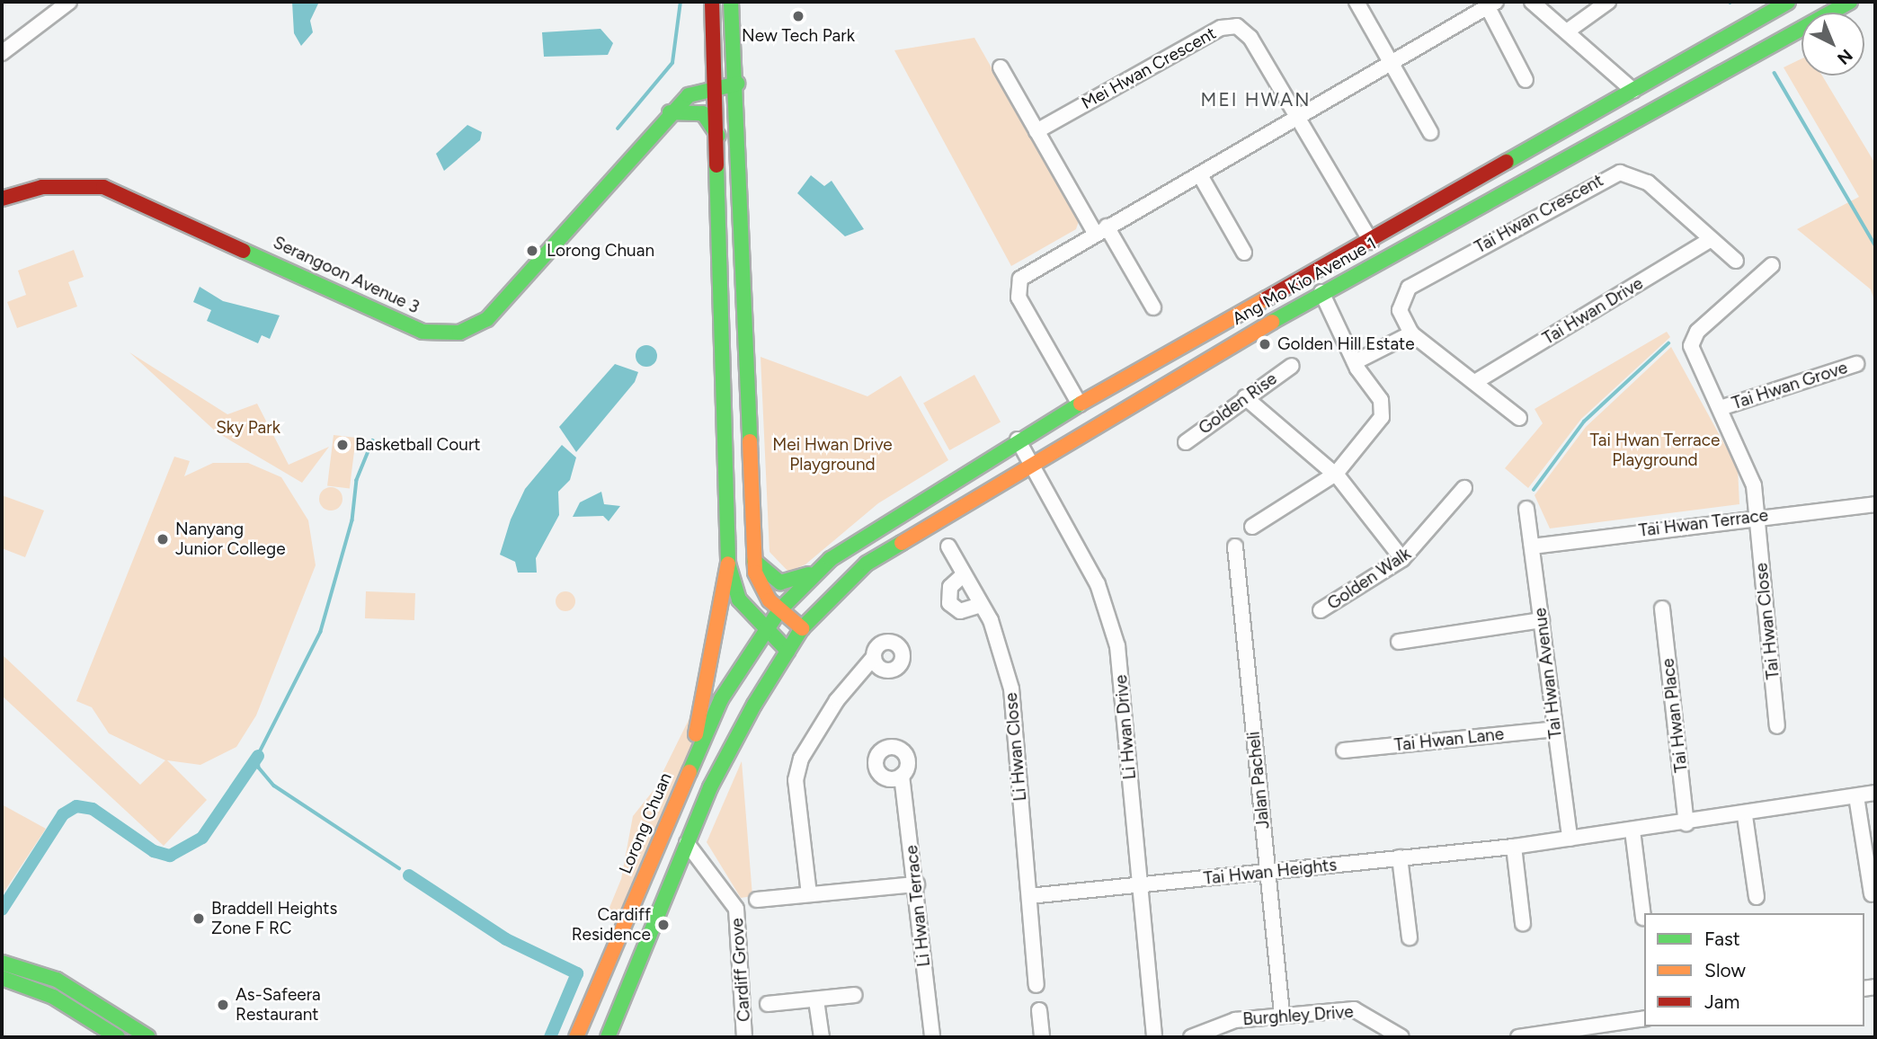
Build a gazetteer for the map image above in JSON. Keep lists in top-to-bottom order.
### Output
{
  "streets": {
    "main road": ["Serangoon Avenue 3", "Ang Mo Kio Avenue 1", "Lorong Chuan"],
    "street": [
      "Mei Hwan Crescent",
      "Tai Hwan Crescent",
      "Tai Hwan Drive",
      "Tai Hwan Grove",
      "Golden Rise",
      "Tai Hwan Terrace",
      "Golden Walk",
      "Tai Hwan Close",
      "Tai Hwan Avenue",
      "Tai Hwan Place",
      "Li Hwan Drive",
      "Tai Hwan Lane",
      "Li Hwan Close",
      "Jalan Pacheli",
      "Tai Hwan Heights",
      "Li Hwan Terrace",
      "Cardiff Grove",
      "Burghley Drive"
    ]
  },
  "crossings": [
    ["Mei Hwan Crescent", "Ang Mo Kio Avenue 1"],
    ["Tai Hwan Crescent", "Tai Hwan Drive"],
    ["Ang Mo Kio Avenue 1", "Li Hwan Drive"],
    ["Ang Mo Kio Avenue 1", "Lorong Chuan"],
    ["Tai Hwan Grove", "Tai Hwan Terrace"],
    ["Tai Hwan Grove", "Tai Hwan Close"],
    ["Tai Hwan Terrace", "Tai Hwan Close"],
    ["Tai Hwan Terrace", "Tai Hwan Avenue"],
    ["Tai Hwan Avenue", "Tai Hwan Lane"],
    ["Tai Hwan Avenue", "Tai Hwan Heights"],
    ["Tai Hwan Place", "Tai Hwan Heights"],
    ["Li Hwan Drive", "Tai Hwan Heights"],
    ["Jalan Pacheli", "Tai Hwan Heights"],
    ["Jalan Pacheli", "Burghley Drive"]
  ],
  "districts": ["MEI HWAN"],
  "parks": ["Sky Park", "Tai Hwan Terrace Playground", "Mei Hwan Drive Playground"],
  "places": [
    "New Tech Park",
    "Lorong Chuan",
    "Golden Hill Estate",
    "Basketball Court",
    "Nanyang Junior College",
    "Braddell Heights Zone F RC",
    "Cardiff Residence",
    "As-Safeera Restaurant"
  ],
  "legend": ["Fast", "Slow", "Jam"],
  "north": "bottom right"
}
